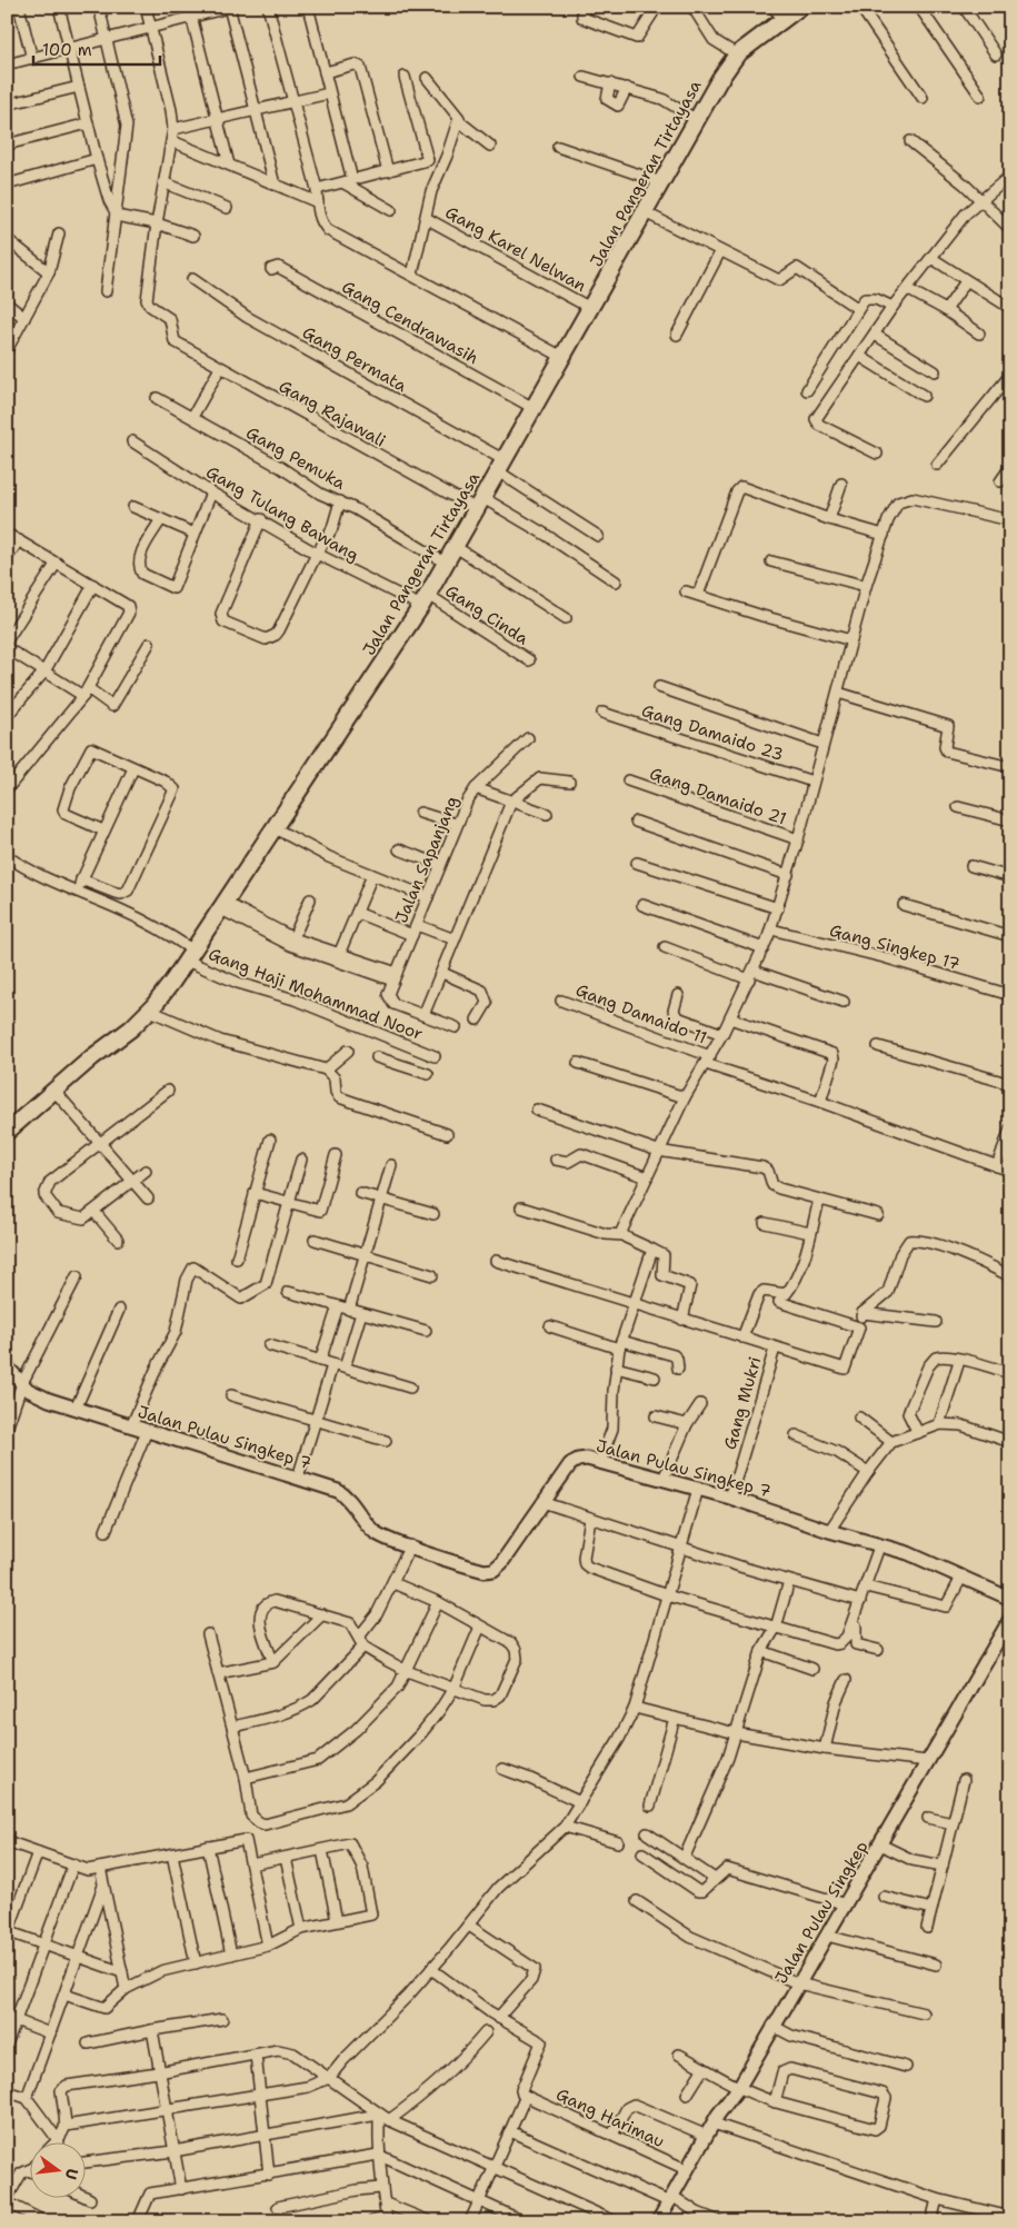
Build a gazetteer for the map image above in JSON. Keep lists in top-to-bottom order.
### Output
{
  "streets": {
    "main road": ["Jalan Pangeran Tirtayasa"],
    "street": [
      "Gang Karel Nelwan",
      "Gang Cendrawasih",
      "Gang Permata",
      "Gang Rajawali",
      "Gang Pemuka",
      "Gang Tulang Bawang",
      "Gang Cinda",
      "Gang Damaido 23",
      "Gang Damaido 21",
      "Jalan Sapanjang",
      "Gang Singkep 17",
      "Gang Haji Mohammad Noor",
      "Gang Damaido 11",
      "Gang Mukri",
      "Jalan Pulau Singkep 7",
      "Jalan Pulau Singkep",
      "Gang Harimau"
    ]
  },
  "crossings": [
    ["Jalan Pangeran Tirtayasa", "Gang Karel Nelwan"],
    ["Jalan Pangeran Tirtayasa", "Gang Cendrawasih"],
    ["Jalan Pangeran Tirtayasa", "Gang Permata"],
    ["Jalan Pangeran Tirtayasa", "Gang Rajawali"],
    ["Jalan Pangeran Tirtayasa", "Gang Pemuka"],
    ["Jalan Pangeran Tirtayasa", "Gang Tulang Bawang"],
    ["Jalan Pangeran Tirtayasa", "Gang Cinda"],
    ["Jalan Pangeran Tirtayasa", "Gang Haji Mohammad Noor"],
    ["Gang Tulang Bawang", "Gang Cinda"],
    ["Gang Mukri", "Jalan Pulau Singkep 7"],
    ["Jalan Pulau Singkep", "Gang Harimau"]
  ],
  "scale_bar": "100 m",
  "north": "right"
}
